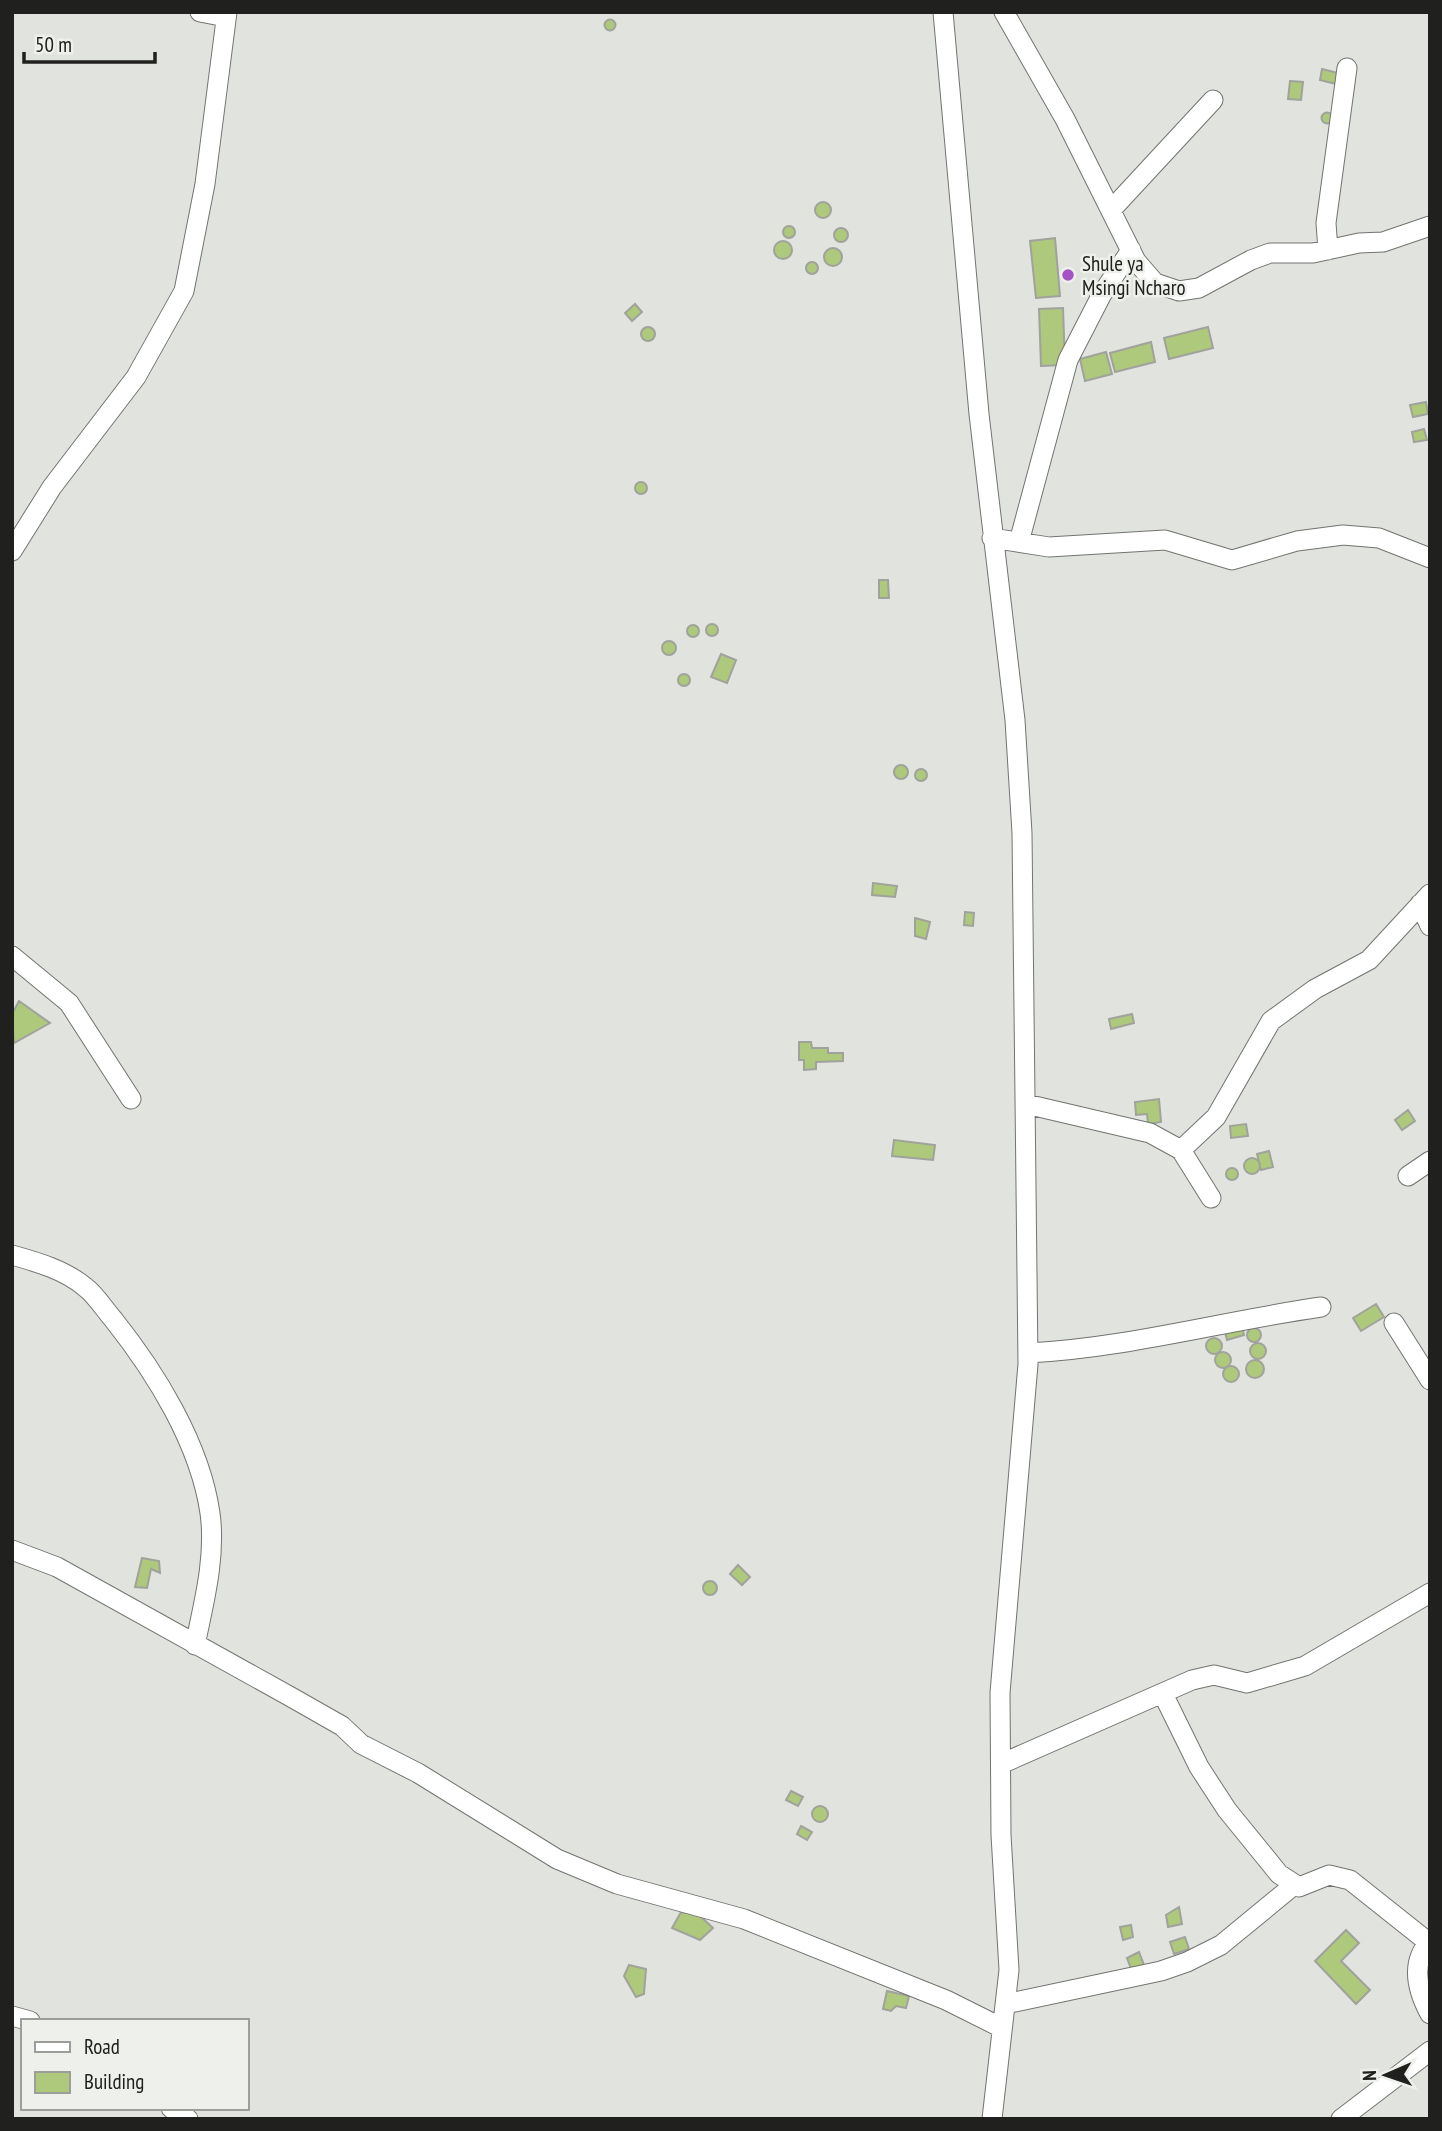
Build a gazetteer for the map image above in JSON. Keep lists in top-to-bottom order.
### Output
{
  "places": ["Shule ya Msingi Ncharo"],
  "legend": ["Road", "Building"],
  "scale_bar": "50 m",
  "north": "left"
}
